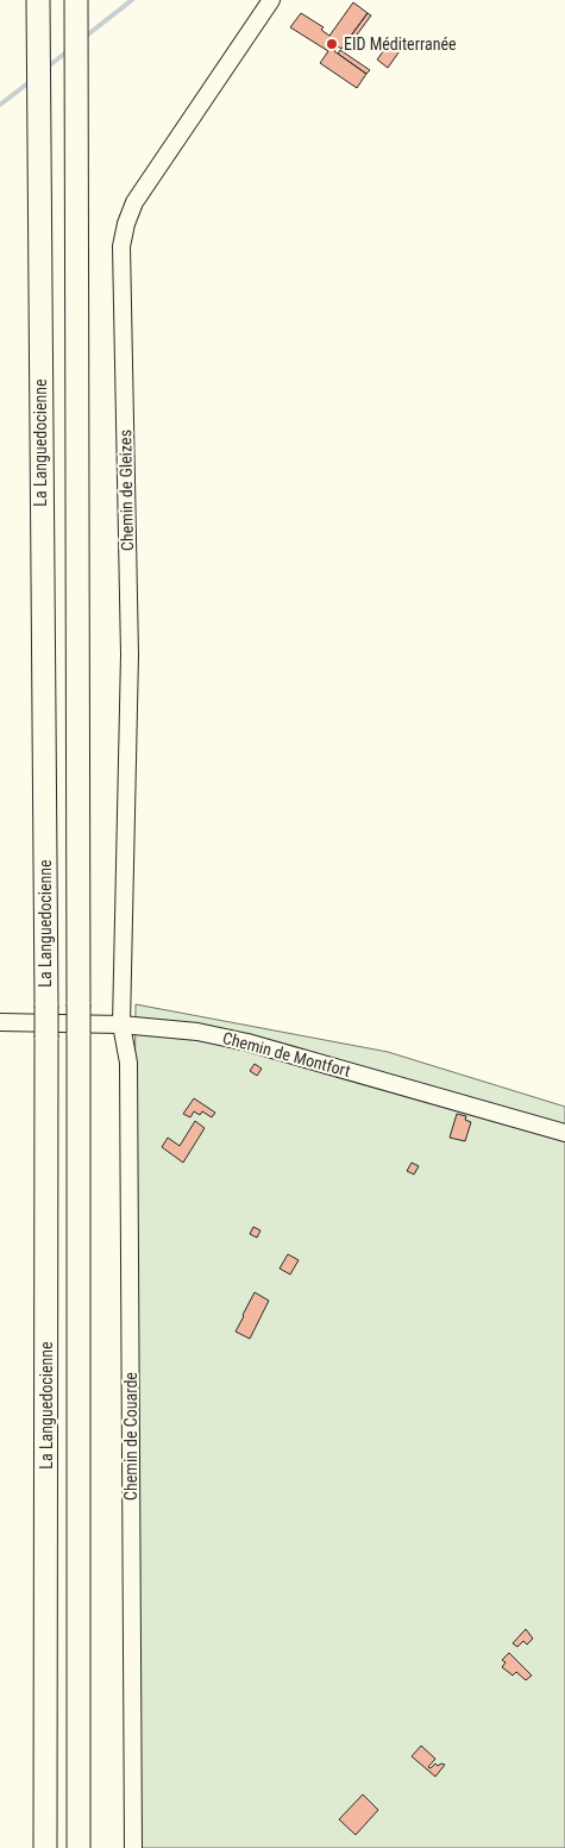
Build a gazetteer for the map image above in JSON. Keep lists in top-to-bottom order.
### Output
{
  "streets": {
    "highway": ["La Languedocienne"],
    "street": ["Chemin de Gleizes", "Chemin de Montfort", "Chemin de Couarde"]
  },
  "crossings": [
    ["Chemin de Gleizes", "Chemin de Montfort"],
    ["Chemin de Gleizes", "Chemin de Couarde"],
    ["Chemin de Montfort", "Chemin de Couarde"]
  ],
  "places": ["EID Méditerranée"]
}
